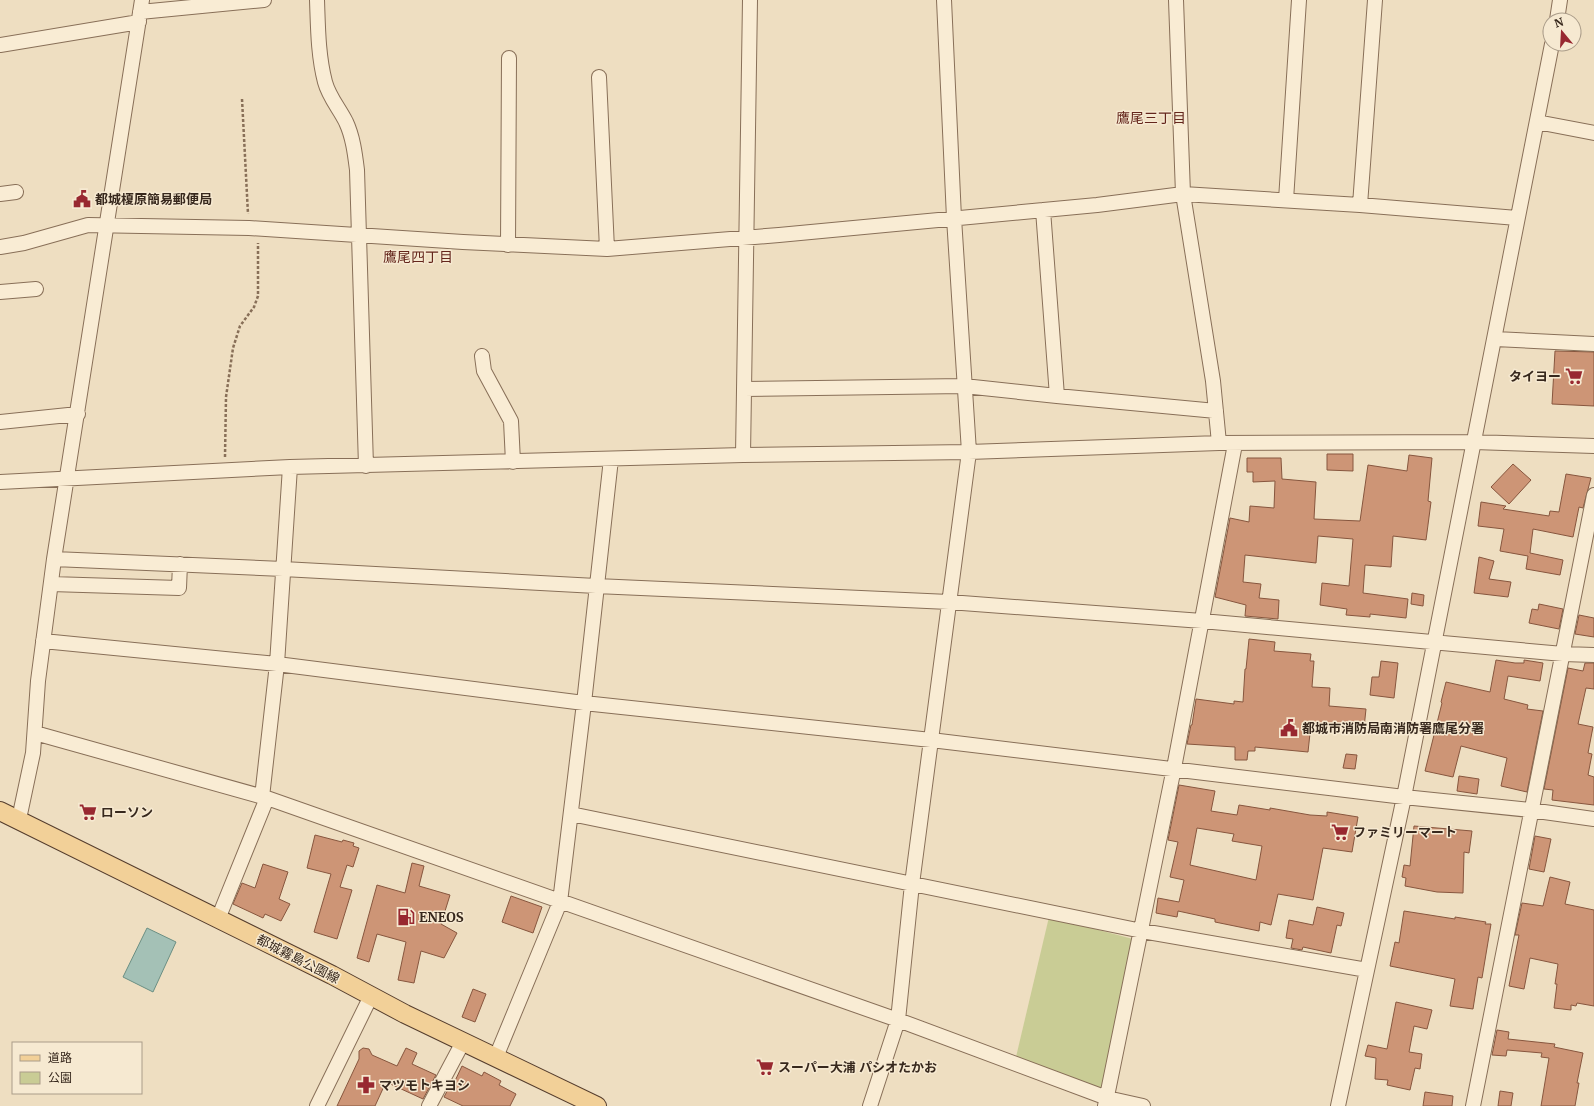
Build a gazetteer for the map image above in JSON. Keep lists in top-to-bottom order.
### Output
{
  "streets": {
    "main road": ["都城霧島公園線"]
  },
  "districts": ["鷹尾三丁目", "鷹尾四丁目"],
  "places": {
    "public building": ["都城榎原簡易郵便局", "都城市消防局南消防署鷹尾分署"],
    "supermarket": [
      "タイヨー",
      "ローソン",
      "ファミリーマート",
      "スーパー大浦 パシオたかお"
    ],
    "fuel station": ["ENEOS"],
    "pharmacy": ["マツモトキヨシ"]
  },
  "legend": ["道路", "公園"],
  "north": "top"
}
